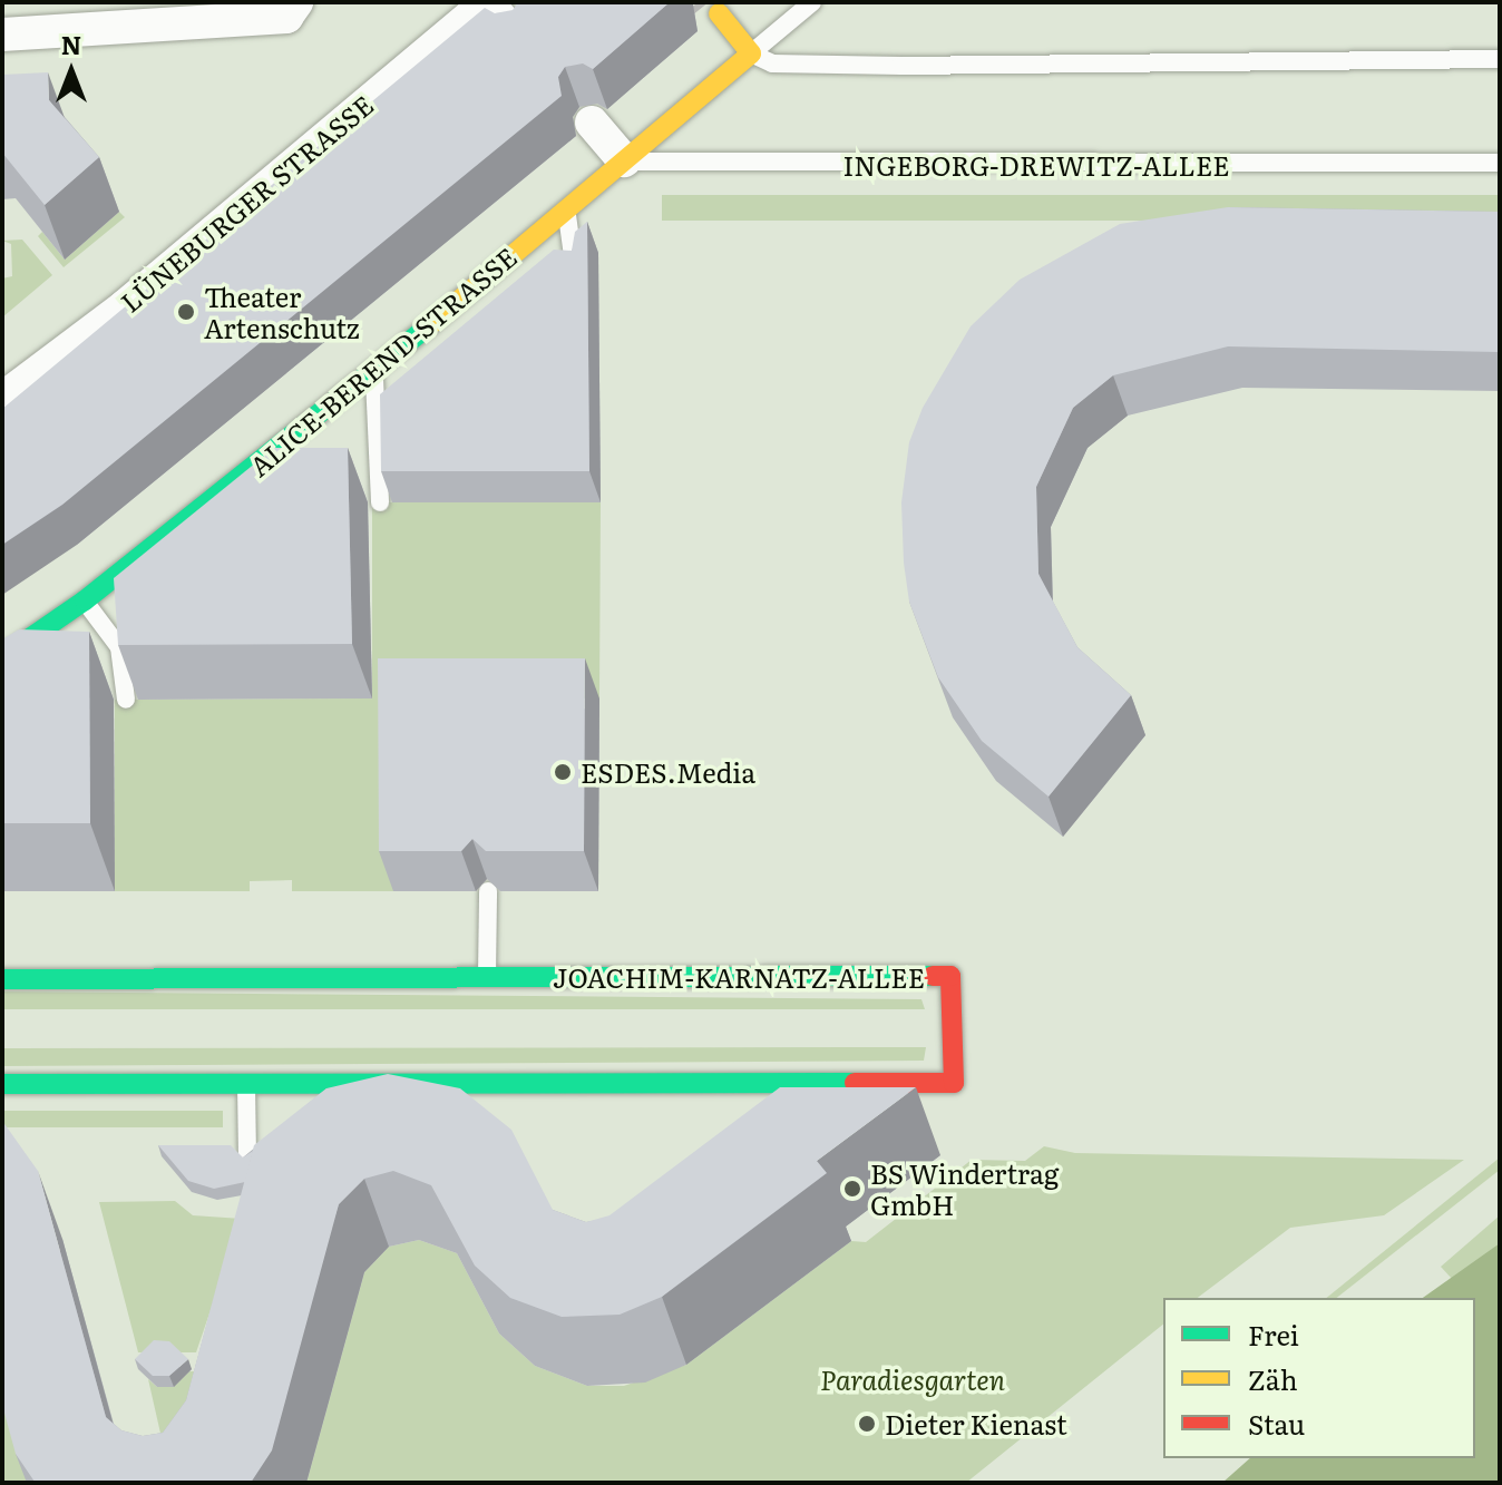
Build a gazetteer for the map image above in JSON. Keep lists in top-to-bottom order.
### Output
{
  "streets": {
    "street": ["LÜNEBURGER STRASSE", "ALICE-BEREND-STRASSE", "JOACHIM-KARNATZ-ALLEE"],
    "lane": ["INGEBORG-DREWITZ-ALLEE"]
  },
  "crossings": [
    ["INGEBORG-DREWITZ-ALLEE", "ALICE-BEREND-STRASSE"]
  ],
  "parks": ["Paradiesgarten"],
  "places": [
    "Theater Artenschutz",
    "ESDES.Media",
    "BS Windertrag GmbH",
    "Dieter Kienast"
  ],
  "legend": ["Frei", "Zäh", "Stau"],
  "north": "top"
}
